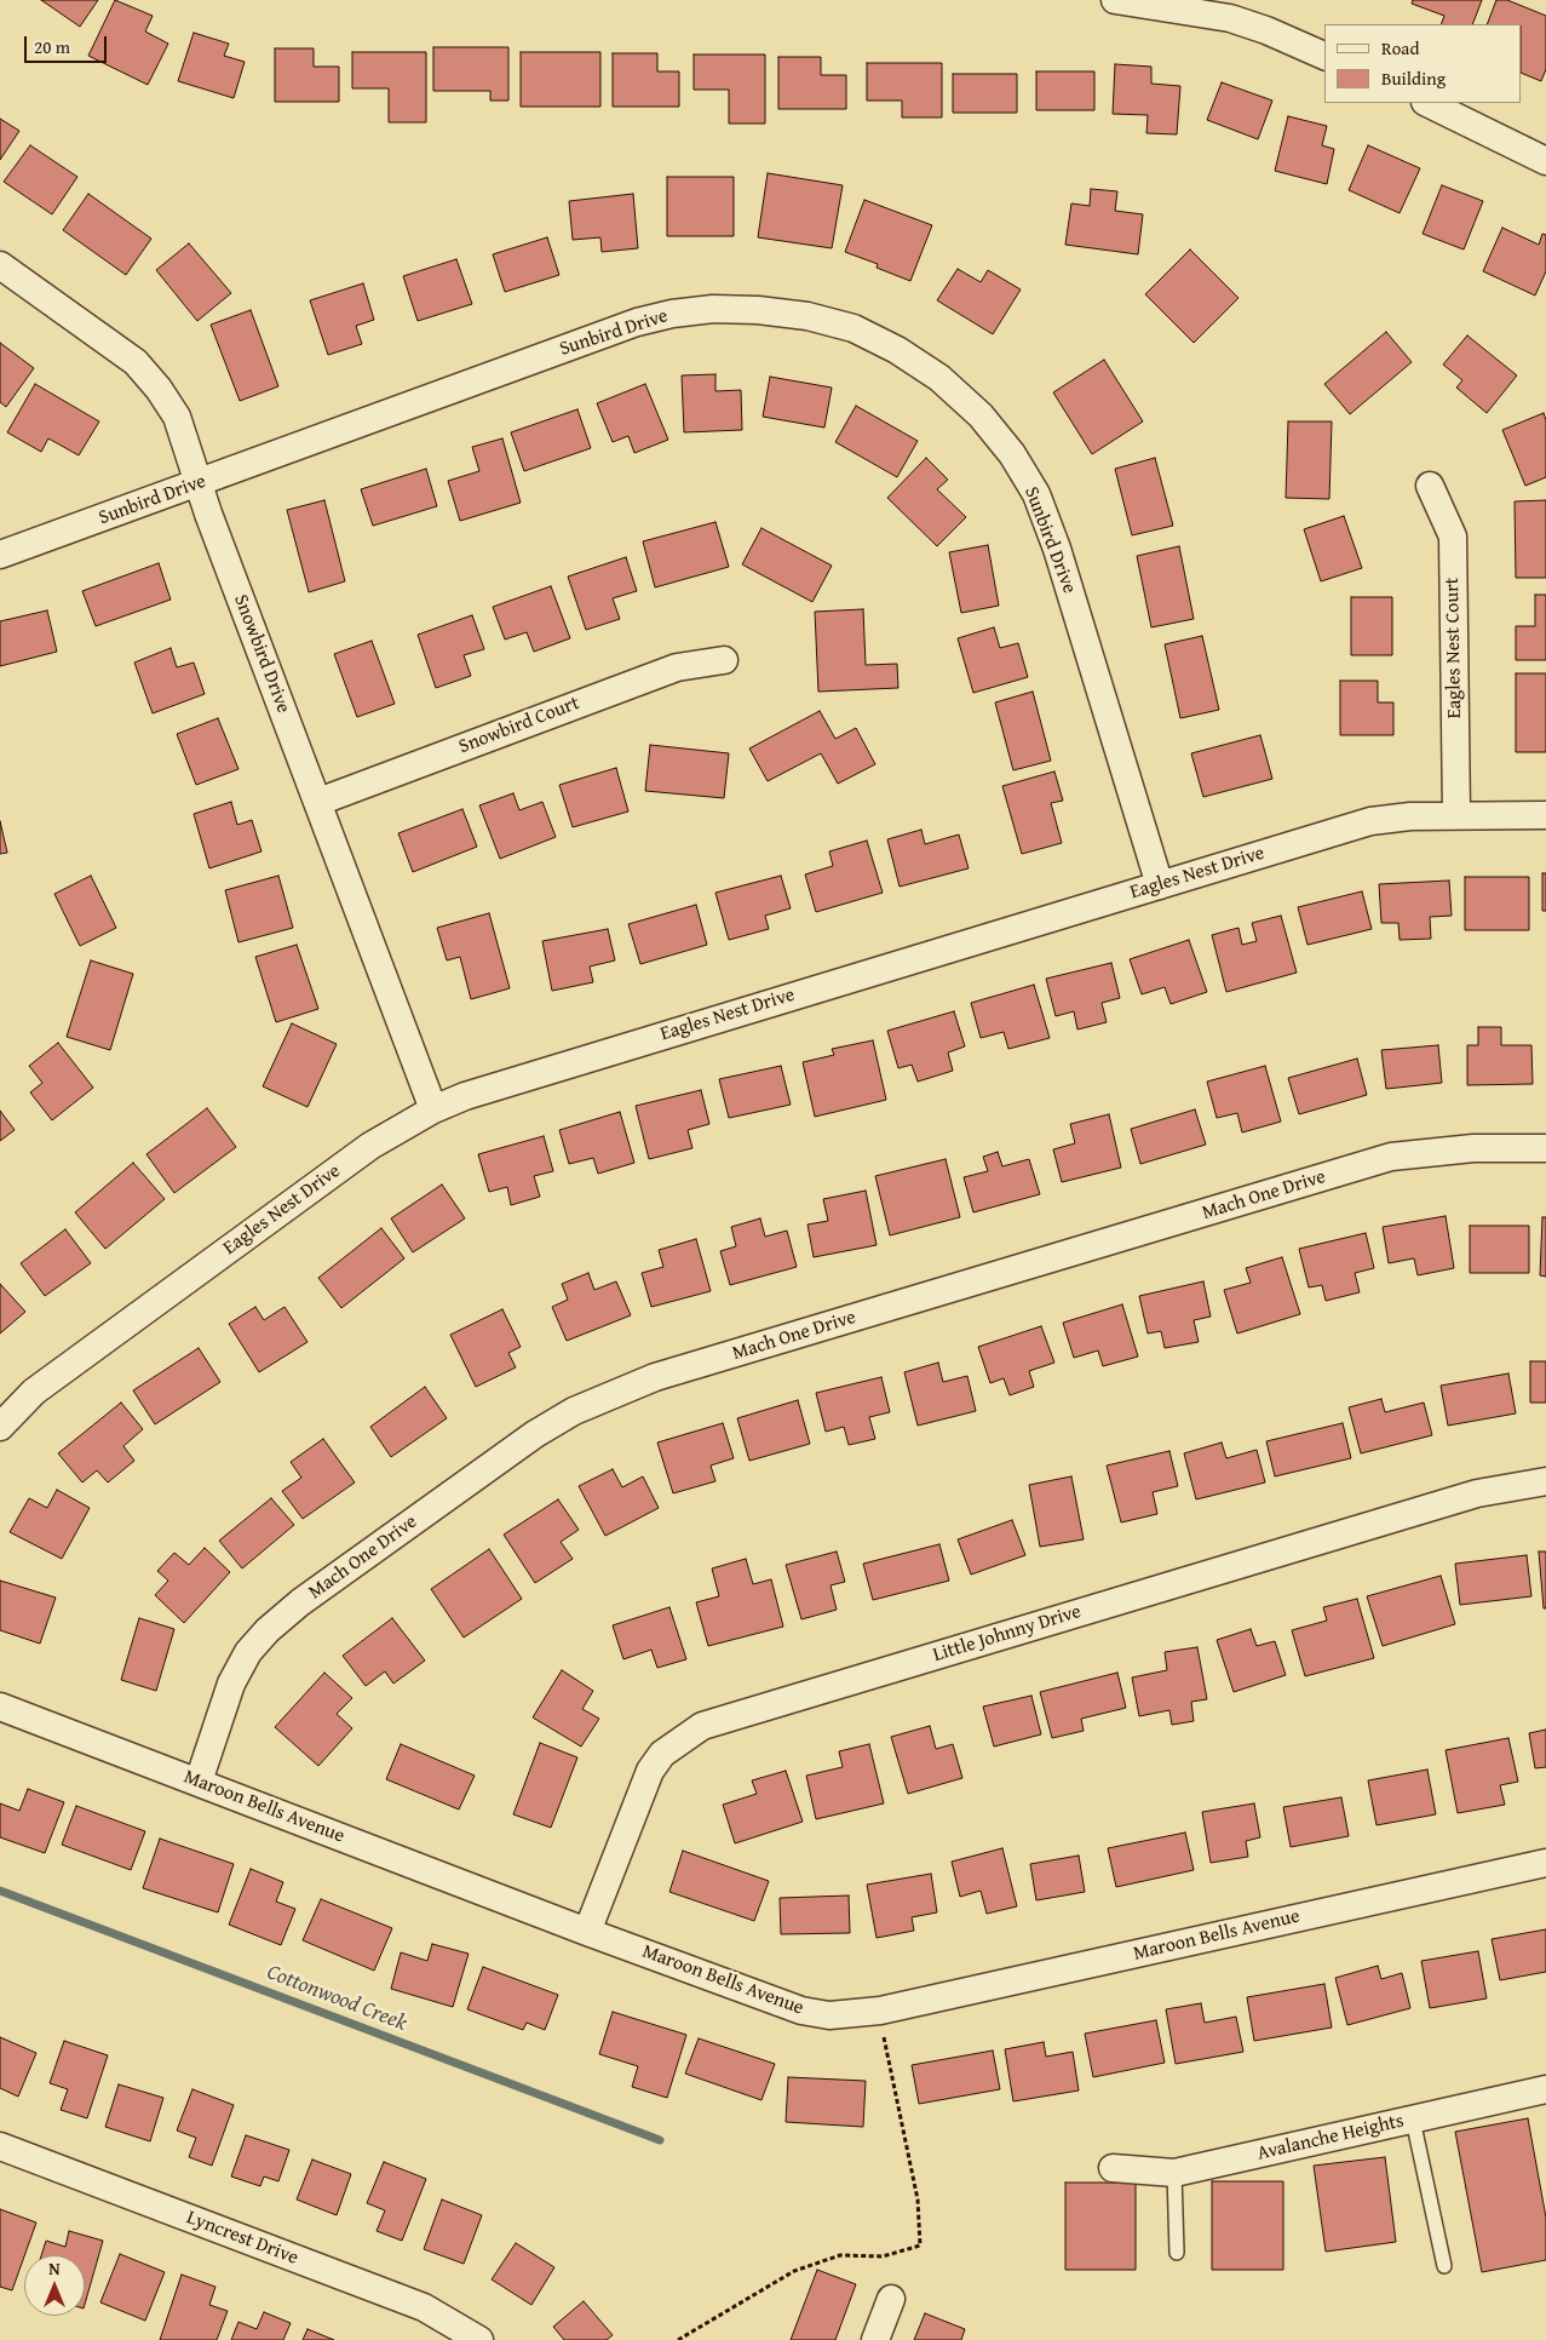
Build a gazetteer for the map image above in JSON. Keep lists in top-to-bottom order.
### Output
{
  "streets": {
    "street": [
      "Sunbird Drive",
      "Eagles Nest Court",
      "Snowbird Drive",
      "Snowbird Court",
      "Eagles Nest Drive",
      "Mach One Drive",
      "Little Johnny Drive",
      "Maroon Bells Avenue",
      "Avalanche Heights",
      "Lyncrest Drive"
    ]
  },
  "crossings": [
    ["Sunbird Drive", "Snowbird Drive"],
    ["Sunbird Drive", "Eagles Nest Drive"],
    ["Eagles Nest Court", "Eagles Nest Drive"],
    ["Snowbird Drive", "Snowbird Court"],
    ["Snowbird Drive", "Eagles Nest Drive"],
    ["Mach One Drive", "Maroon Bells Avenue"],
    ["Little Johnny Drive", "Maroon Bells Avenue"]
  ],
  "water": ["Cottonwood Creek"],
  "legend": ["Road", "Building"],
  "scale_bar": "20 m",
  "north": "top"
}
